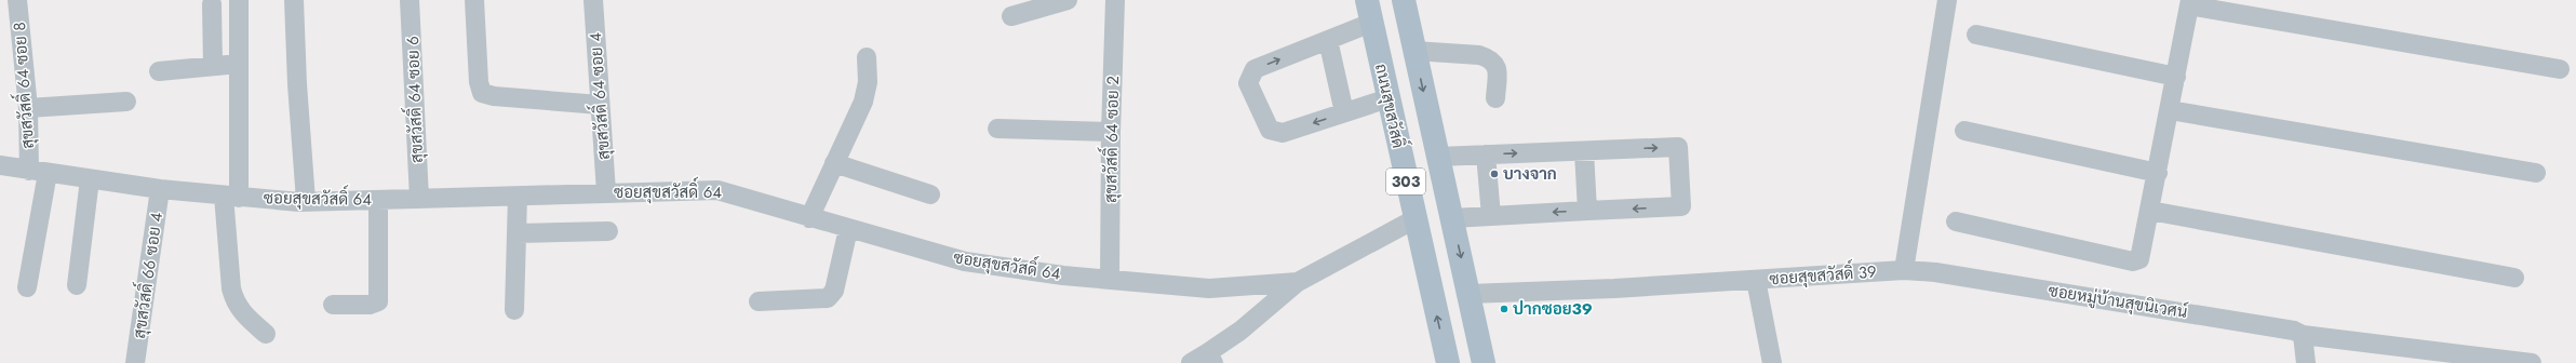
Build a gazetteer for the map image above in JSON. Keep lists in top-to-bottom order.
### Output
{
  "streets": {
    "main road": ["ถนนสุขสวัสดิ์", "303"],
    "street": [
      "สุขสวัสดิ์ 64 ซอย 8",
      "สุขสวัสดิ์ 64 ซอย 4",
      "สุขสวัสดิ์ 64 ซอย 6",
      "สุขสวัสดิ์ 64 ซอย 2",
      "ซอยสุขสวัสดิ์ 64",
      "สุขสวัสดิ์ 66 ซอย 4",
      "ซอยสุขสวัสดิ์ 39",
      "ซอยหมู่บ้านสุขนิเวศน์"
    ]
  },
  "crossings": [
    ["สุขสวัสดิ์ 64 ซอย 8", "ซอยสุขสวัสดิ์ 64"],
    ["สุขสวัสดิ์ 64 ซอย 4", "ซอยสุขสวัสดิ์ 64"],
    ["สุขสวัสดิ์ 64 ซอย 6", "ซอยสุขสวัสดิ์ 64"],
    ["ถนนสุขสวัสดิ์", "ซอยสุขสวัสดิ์ 64"],
    ["สุขสวัสดิ์ 64 ซอย 2", "ซอยสุขสวัสดิ์ 64"],
    ["303", "ซอยสุขสวัสดิ์ 39"],
    ["ซอยสุขสวัสดิ์ 64", "สุขสวัสดิ์ 66 ซอย 4"],
    ["ซอยสุขสวัสดิ์ 39", "ซอยหมู่บ้านสุขนิเวศน์"]
  ],
  "places": ["บางจาก", "ปากซอย39"]
}
